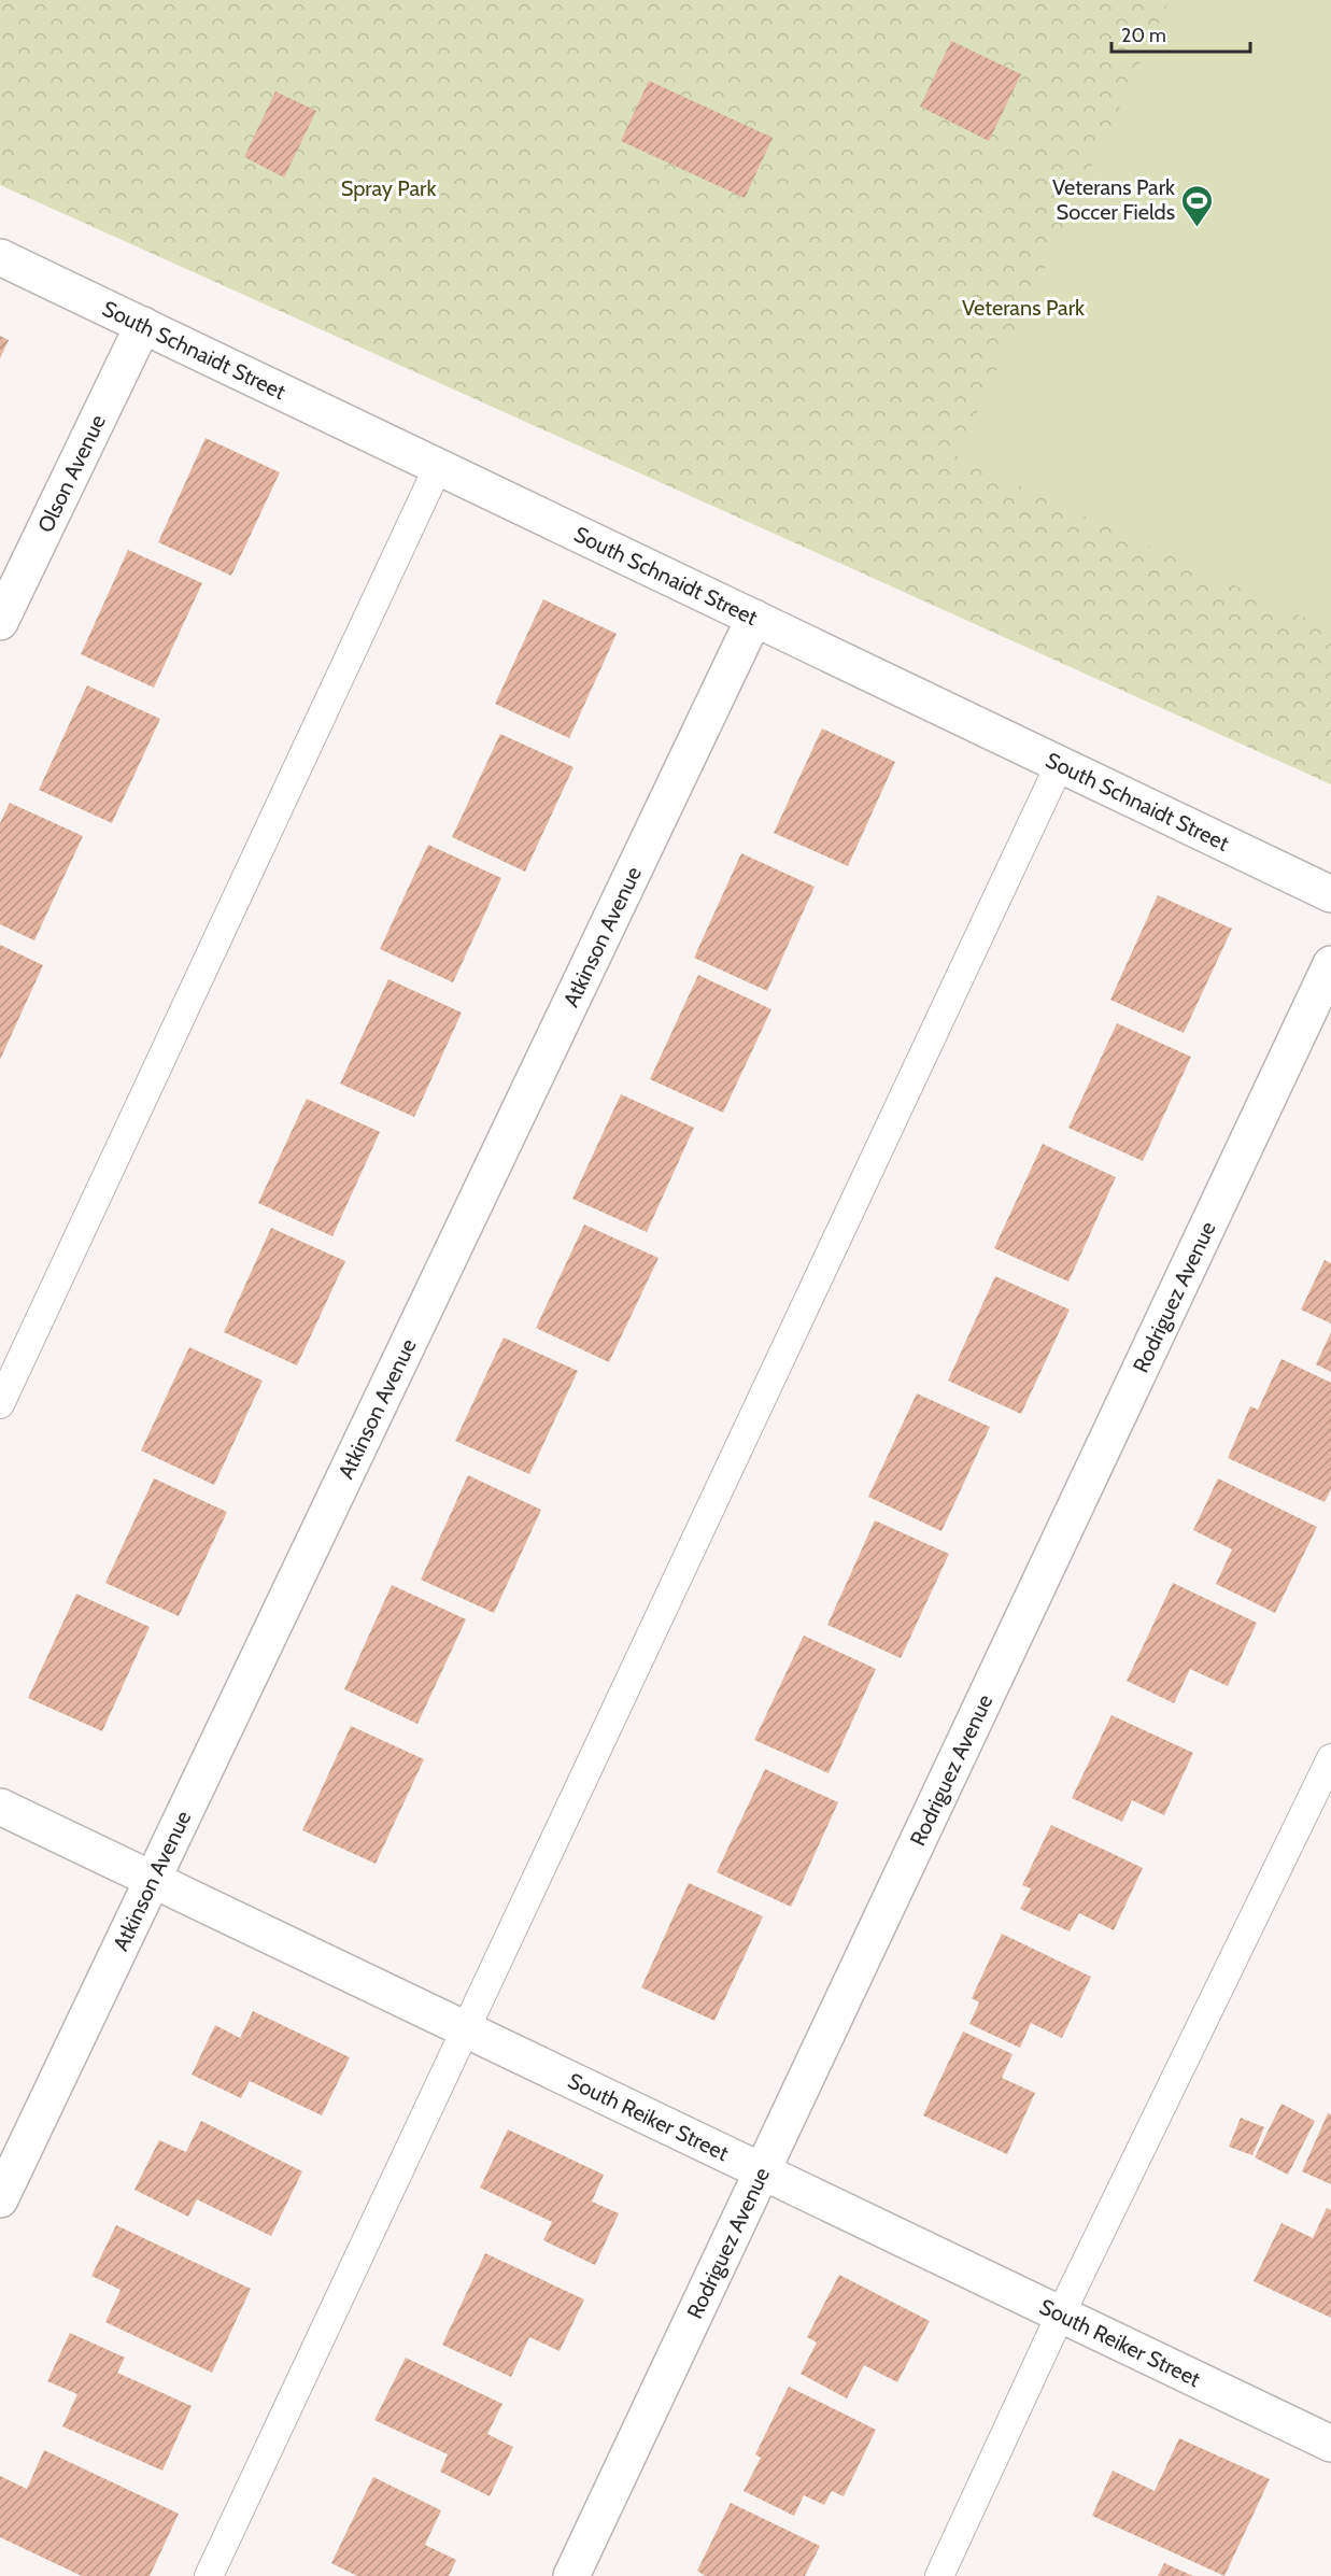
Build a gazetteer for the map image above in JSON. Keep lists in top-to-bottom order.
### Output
{
  "streets": {
    "street": [
      "South Schnaidt Street",
      "Olson Avenue",
      "Atkinson Avenue",
      "Rodriguez Avenue",
      "South Reiker Street"
    ]
  },
  "crossings": [
    ["South Schnaidt Street", "Olson Avenue"],
    ["South Schnaidt Street", "Atkinson Avenue"],
    ["Atkinson Avenue", "South Reiker Street"],
    ["Rodriguez Avenue", "South Reiker Street"]
  ],
  "parks": ["Spray Park", "Veterans Park"],
  "places": {
    "sports": ["Veterans Park Soccer Fields"]
  },
  "scale_bar": "20 m"
}
